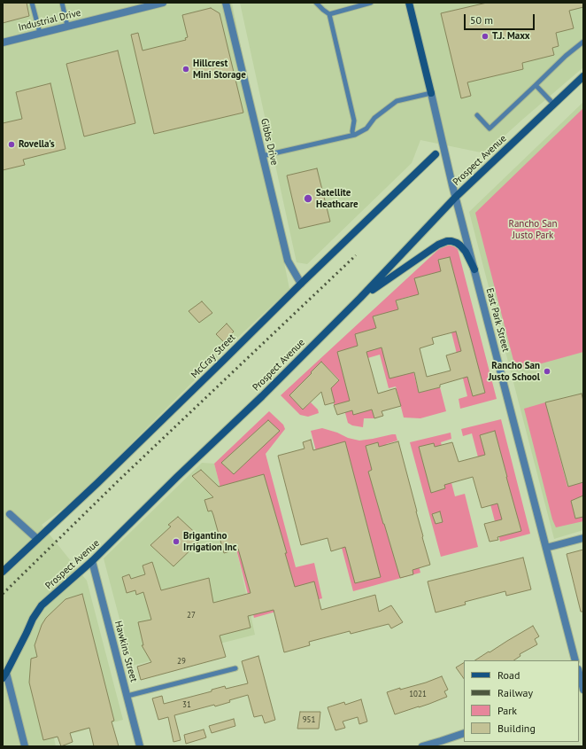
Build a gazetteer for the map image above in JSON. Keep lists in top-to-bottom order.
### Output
{
  "streets": {
    "street": [
      "Industrial Drive",
      "Gibbs Drive",
      "Prospect Avenue",
      "East Park Street",
      "McCray Street",
      "Hawkins Street"
    ]
  },
  "crossings": [
    ["Gibbs Drive", "McCray Street"],
    ["Prospect Avenue", "East Park Street"],
    ["Prospect Avenue", "Hawkins Street"]
  ],
  "parks": ["Rancho San Justo Park"],
  "places": [
    "T.J. Maxx",
    "Hillcrest Mini Storage",
    "Rovella's",
    "Satellite Heathcare",
    "Rancho San Justo School",
    "Brigantino Irrigation Inc"
  ],
  "house_numbers": [
    "27",
    "29",
    "1021",
    "31",
    "951"
  ],
  "legend": [
    "Road",
    "Railway",
    "Park",
    "Building"
  ],
  "scale_bar": "50 m"
}
